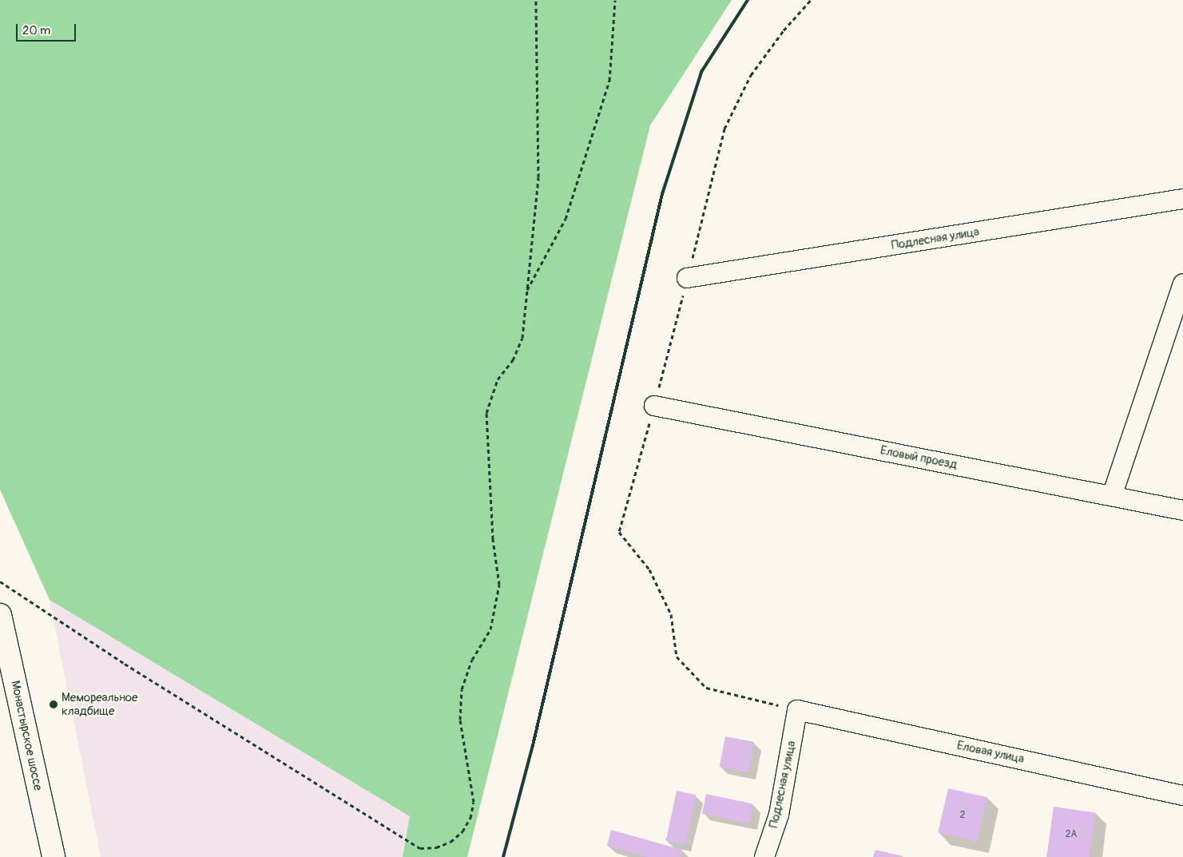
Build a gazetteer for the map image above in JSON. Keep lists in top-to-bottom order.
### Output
{
  "streets": {
    "main road": ["Монастырское шоссе"],
    "street": ["Подлесная улица", "Еловый проезд", "Еловая улица"]
  },
  "crossings": [
    ["Подлесная улица", "Еловая улица"]
  ],
  "places": ["Мемореальное кладбище"],
  "house_numbers": ["2", "2А"],
  "scale_bar": "20 m"
}
